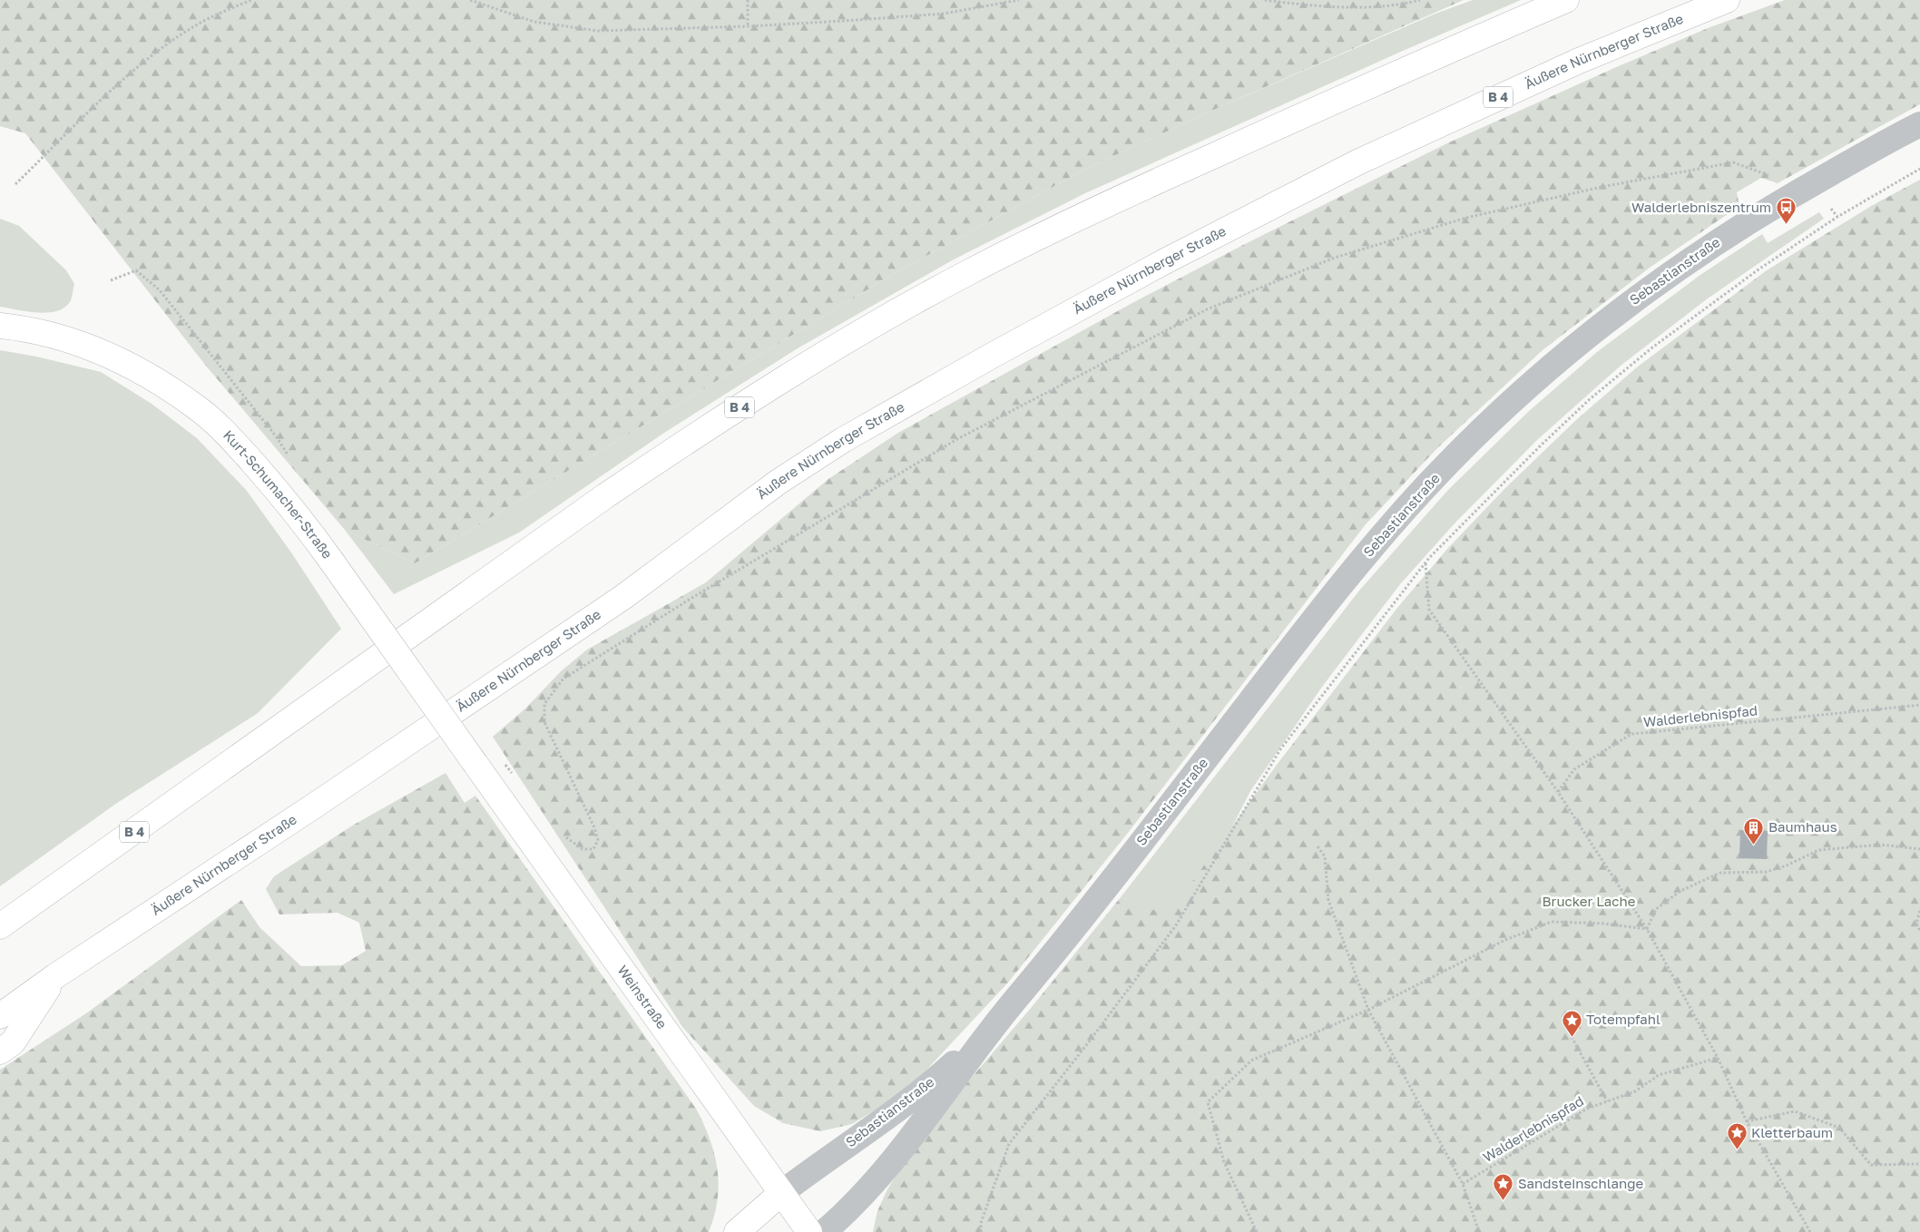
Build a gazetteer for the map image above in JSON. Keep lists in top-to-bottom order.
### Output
{
  "streets": {
    "main road": [
      "Äußere Nürnberger Straße",
      "B 4",
      "Kurt-Schumacher-Straße",
      "Weinstraße"
    ],
    "street": ["Sebastianstraße"],
    "path": ["Walderlebnispfad"]
  },
  "crossings": [
    ["Sebastianstraße", "Weinstraße"],
    ["Kurt-Schumacher-Straße", "Weinstraße"]
  ],
  "parks": ["Brucker Lache"],
  "places": {
    "bus stop": ["Walderlebniszentrum"],
    "building": ["Baumhaus"],
    "place": ["Totempfahl", "Kletterbaum", "Sandsteinschlange"]
  }
}
